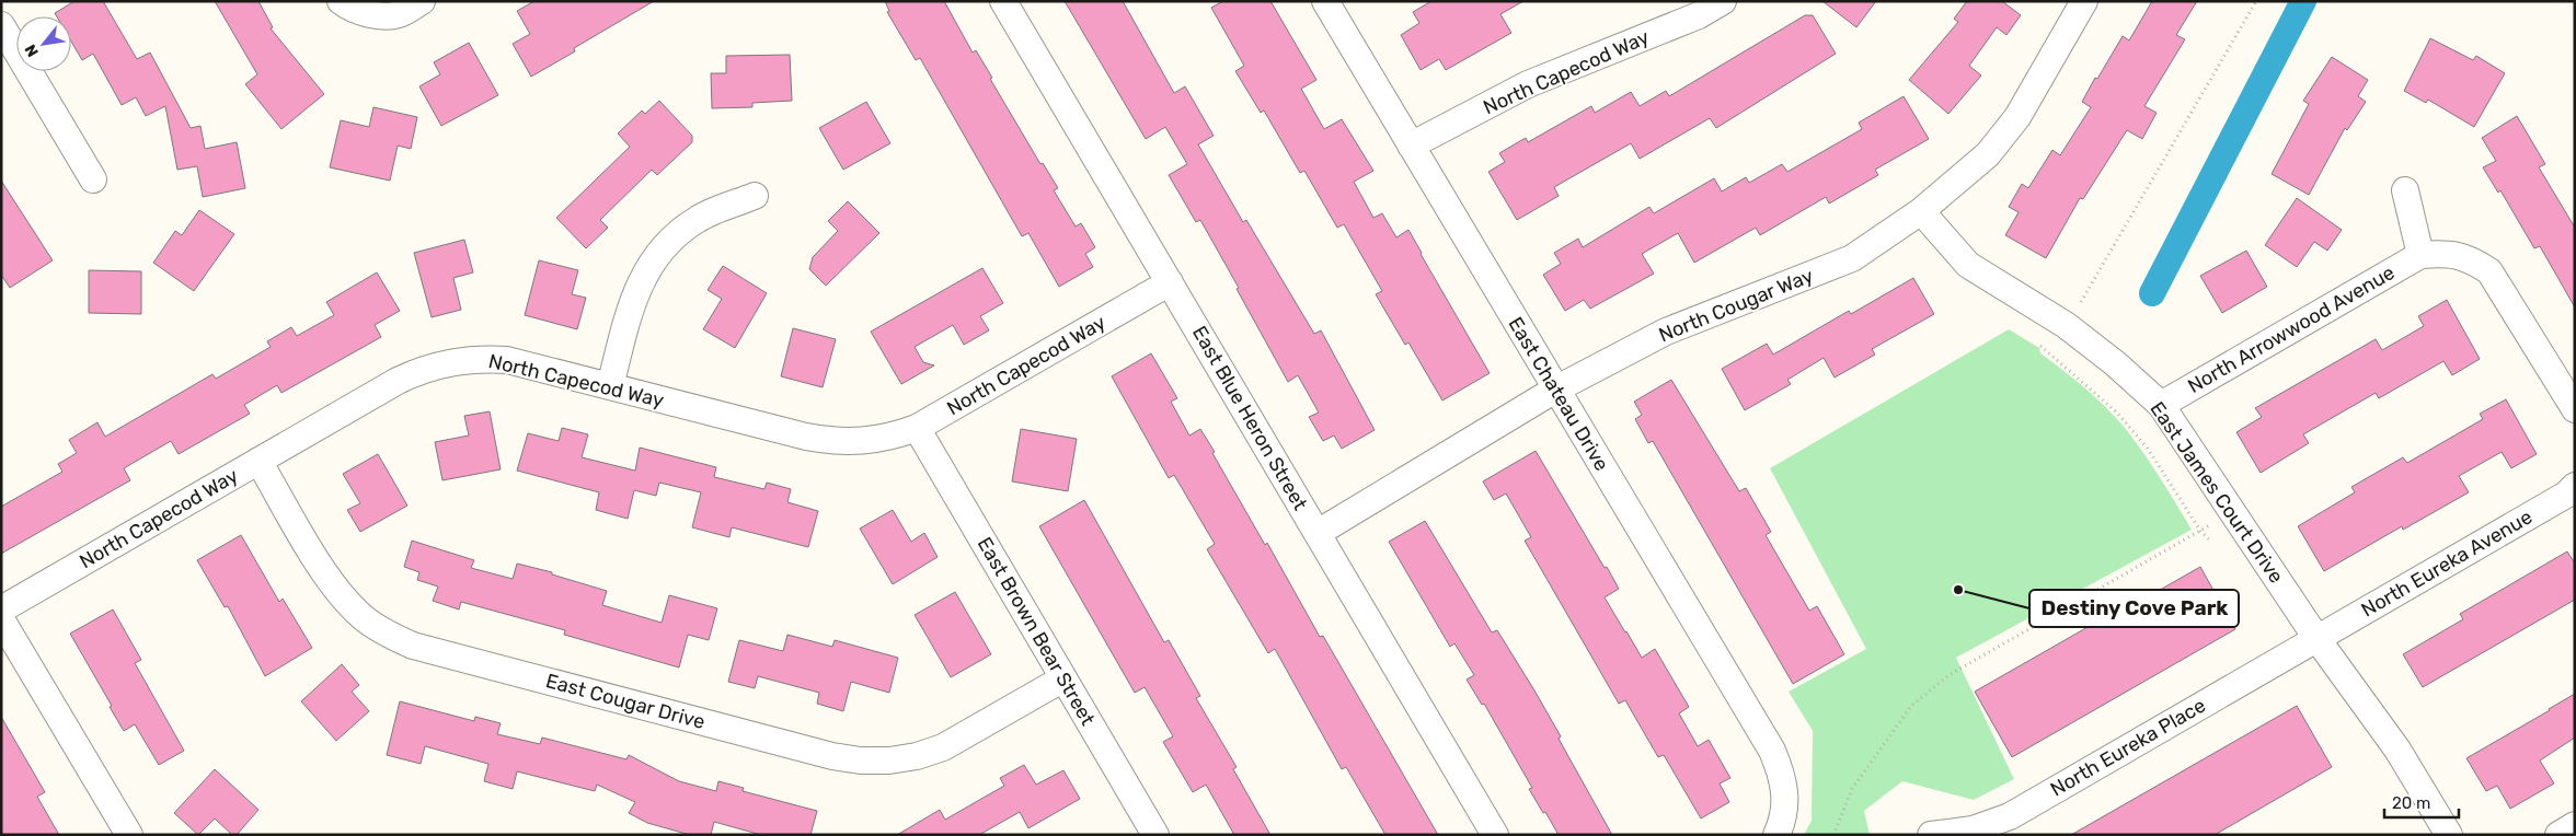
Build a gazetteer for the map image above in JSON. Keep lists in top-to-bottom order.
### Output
{
  "streets": {
    "street": [
      "North Capecod Way",
      "North Cougar Way",
      "North Arrowwood Avenue",
      "East Chateau Drive",
      "East Blue Heron Street",
      "East James Court Drive",
      "North Eureka Avenue",
      "East Brown Bear Street",
      "East Cougar Drive",
      "North Eureka Place"
    ]
  },
  "crossings": [
    ["North Capecod Way", "East Chateau Drive"],
    ["North Capecod Way", "East Blue Heron Street"],
    ["North Capecod Way", "East Brown Bear Street"],
    ["North Capecod Way", "East Cougar Drive"],
    ["North Cougar Way", "East Chateau Drive"],
    ["North Cougar Way", "East Blue Heron Street"],
    ["North Cougar Way", "East James Court Drive"],
    ["North Arrowwood Avenue", "East James Court Drive"],
    ["East James Court Drive", "North Eureka Avenue"],
    ["East James Court Drive", "North Eureka Place"],
    ["North Eureka Avenue", "North Eureka Place"],
    ["East Brown Bear Street", "East Cougar Drive"]
  ],
  "places": ["Destiny Cove Park"],
  "scale_bar": "20 m",
  "north": "bottom left"
}
